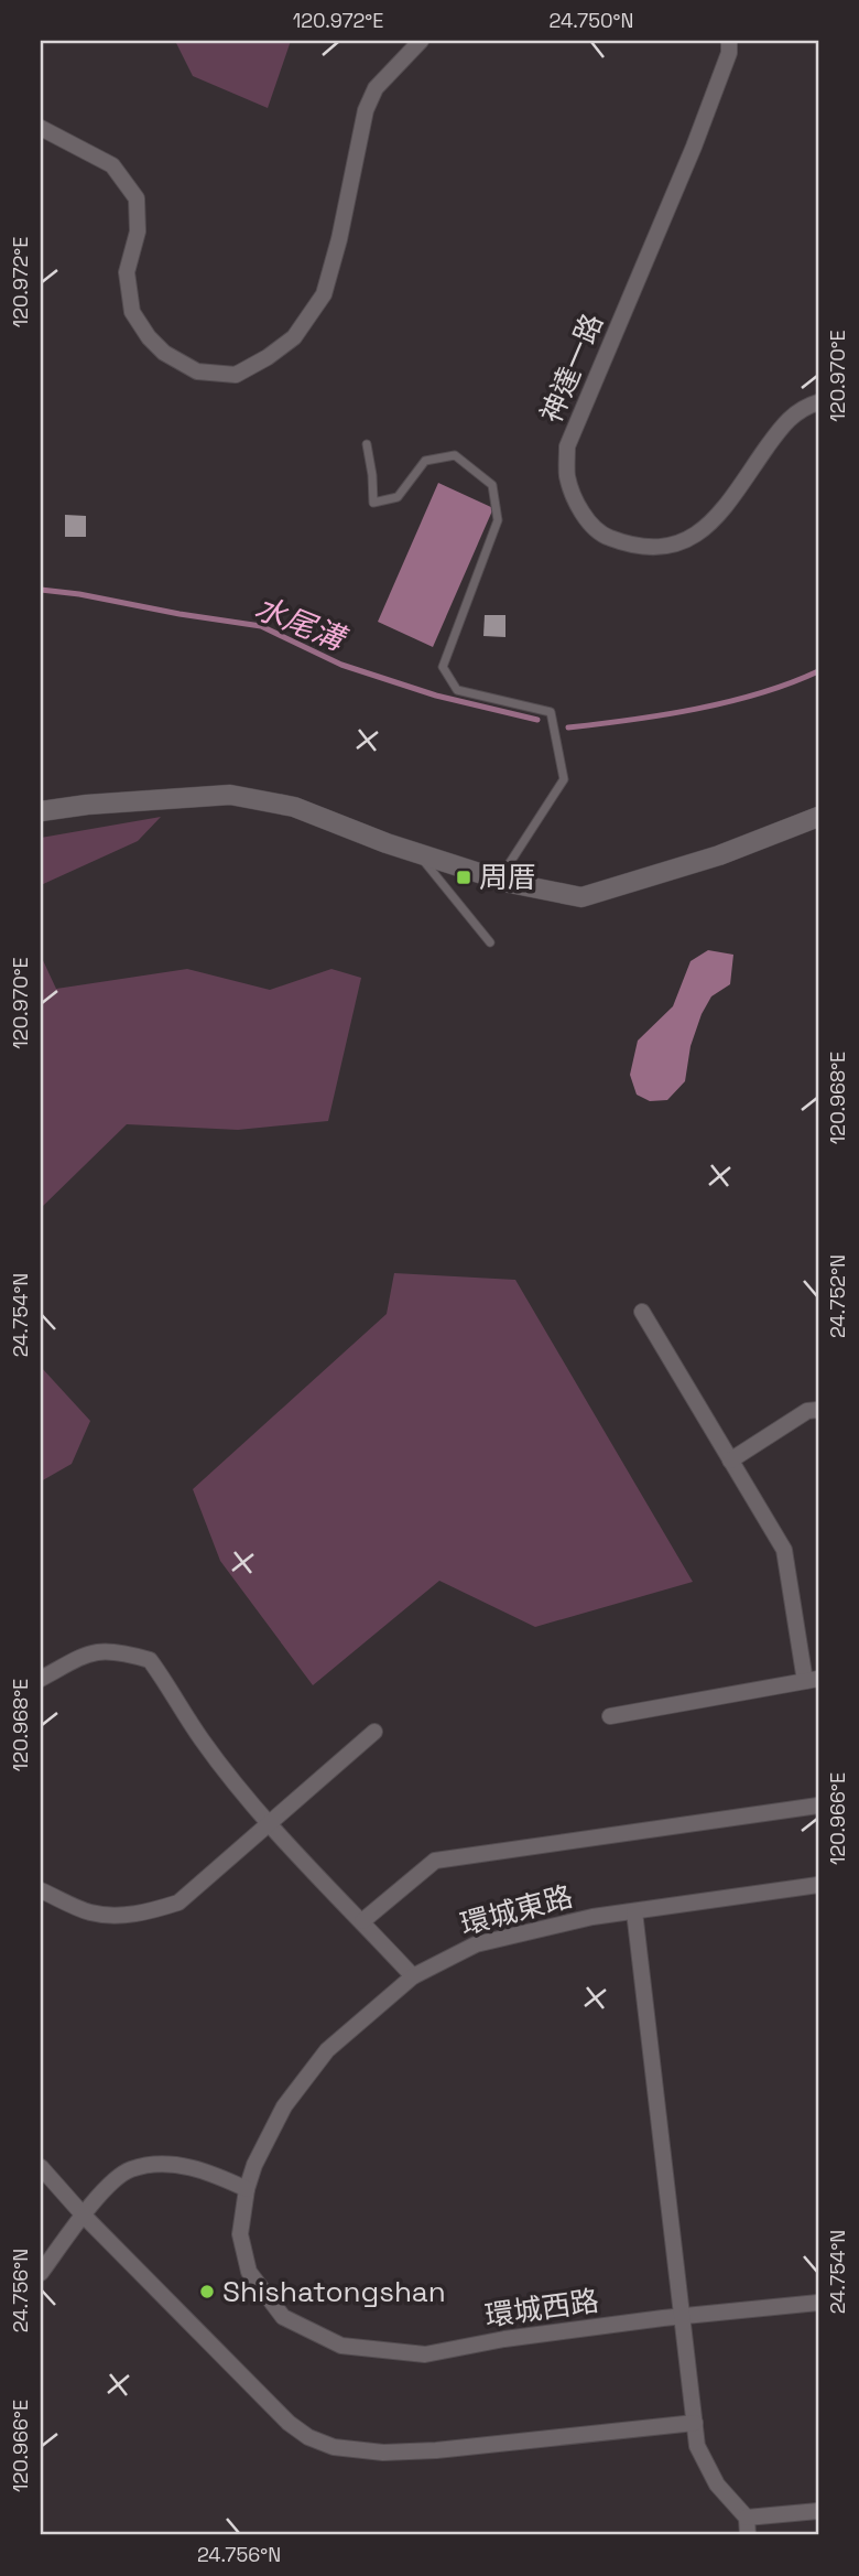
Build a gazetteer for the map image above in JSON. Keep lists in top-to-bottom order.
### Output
{
  "streets": {
    "street": ["神達一路", "環城東路", "環城西路"]
  },
  "crossings": [
    ["環城東路", "環城西路"]
  ],
  "water": ["水尾溝"],
  "places": {
    "transit": ["周厝"],
    "other": ["Shishatongshan"]
  },
  "coordinates": [
    "120.972°E",
    "24.750°N",
    "120.970°E",
    "120.968°E",
    "24.752°N",
    "24.754°N",
    "120.966°E",
    "24.756°N"
  ]
}
